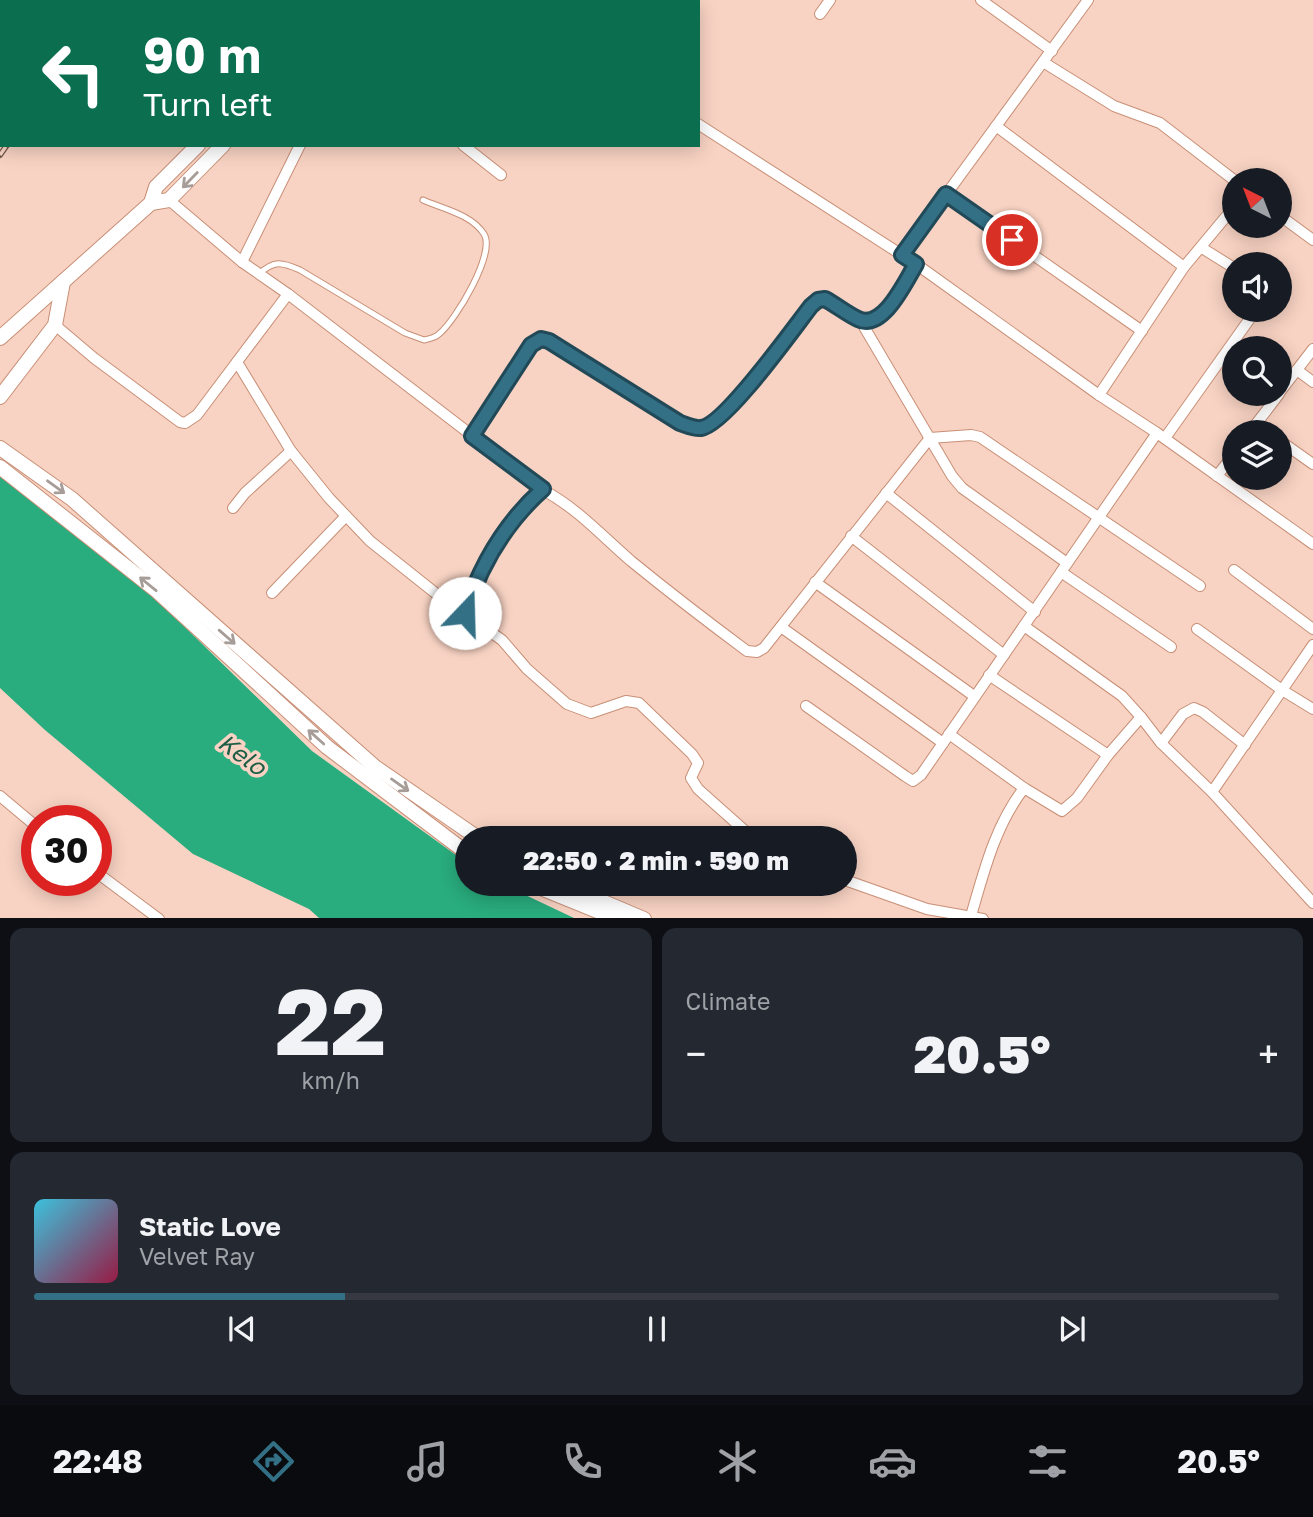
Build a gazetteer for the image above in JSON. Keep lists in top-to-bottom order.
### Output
{
  "water": ["Kelo"],
  "north": "top left",
  "page": {
    "turn": ["90 m", "Turn left"],
    "limit": "30",
    "trip": "22:50 · 2 min · 590 m",
    "tile": [
      ["22", "km/h"],
      "Climate"
    ],
    "heat": ["−", "20.5°", "+"],
    "song": ["Static Love", "Velvet Ray"],
    "tabs": ["22:48", "20.5°"]
  }
}
